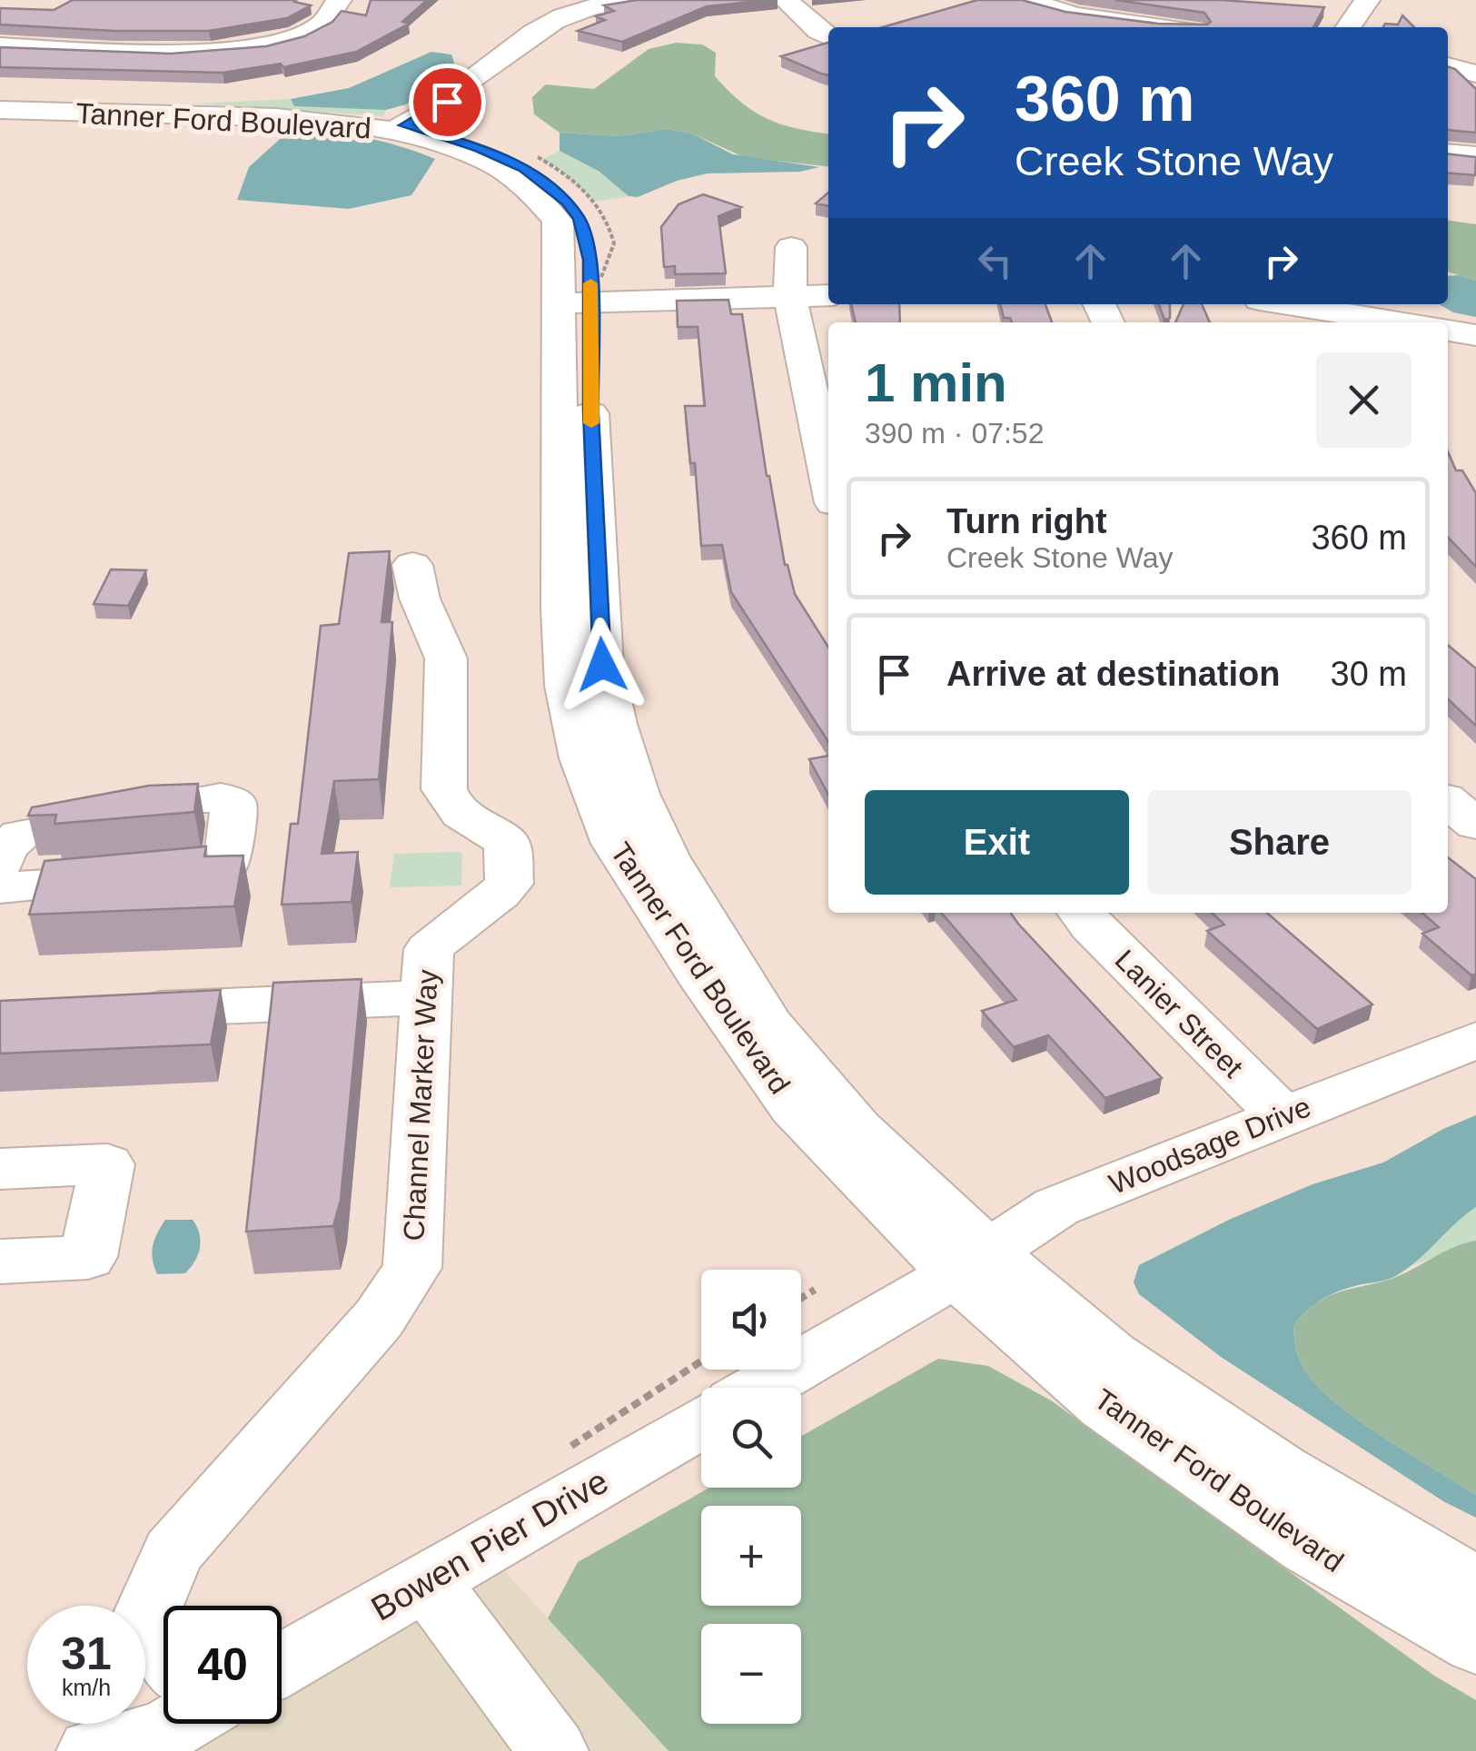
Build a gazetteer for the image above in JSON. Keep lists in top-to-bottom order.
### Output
{
  "streets": {
    "street": [
      "Tanner Ford Boulevard",
      "Lanier Street",
      "Channel Marker Way",
      "Woodsage Drive",
      "Bowen Pier Drive"
    ]
  },
  "crossings": [
    ["Tanner Ford Boulevard", "Woodsage Drive"],
    ["Lanier Street", "Woodsage Drive"]
  ],
  "page": {
    "turn": ["360 m", "Creek Stone Way"],
    "heading": ["1 min", "390 m · 07:52"],
    "list": [
      {
        "name": "Turn right",
        "note": "Creek Stone Way",
        "value": "360 m"
      },
      {
        "name": "Arrive at destination",
        "value": "30 m"
      }
    ],
    "buttons": ["Exit", "Share"],
    "map_buttons": ["+", "−"],
    "speed": "31 km/h",
    "limit": "40"
  }
}
